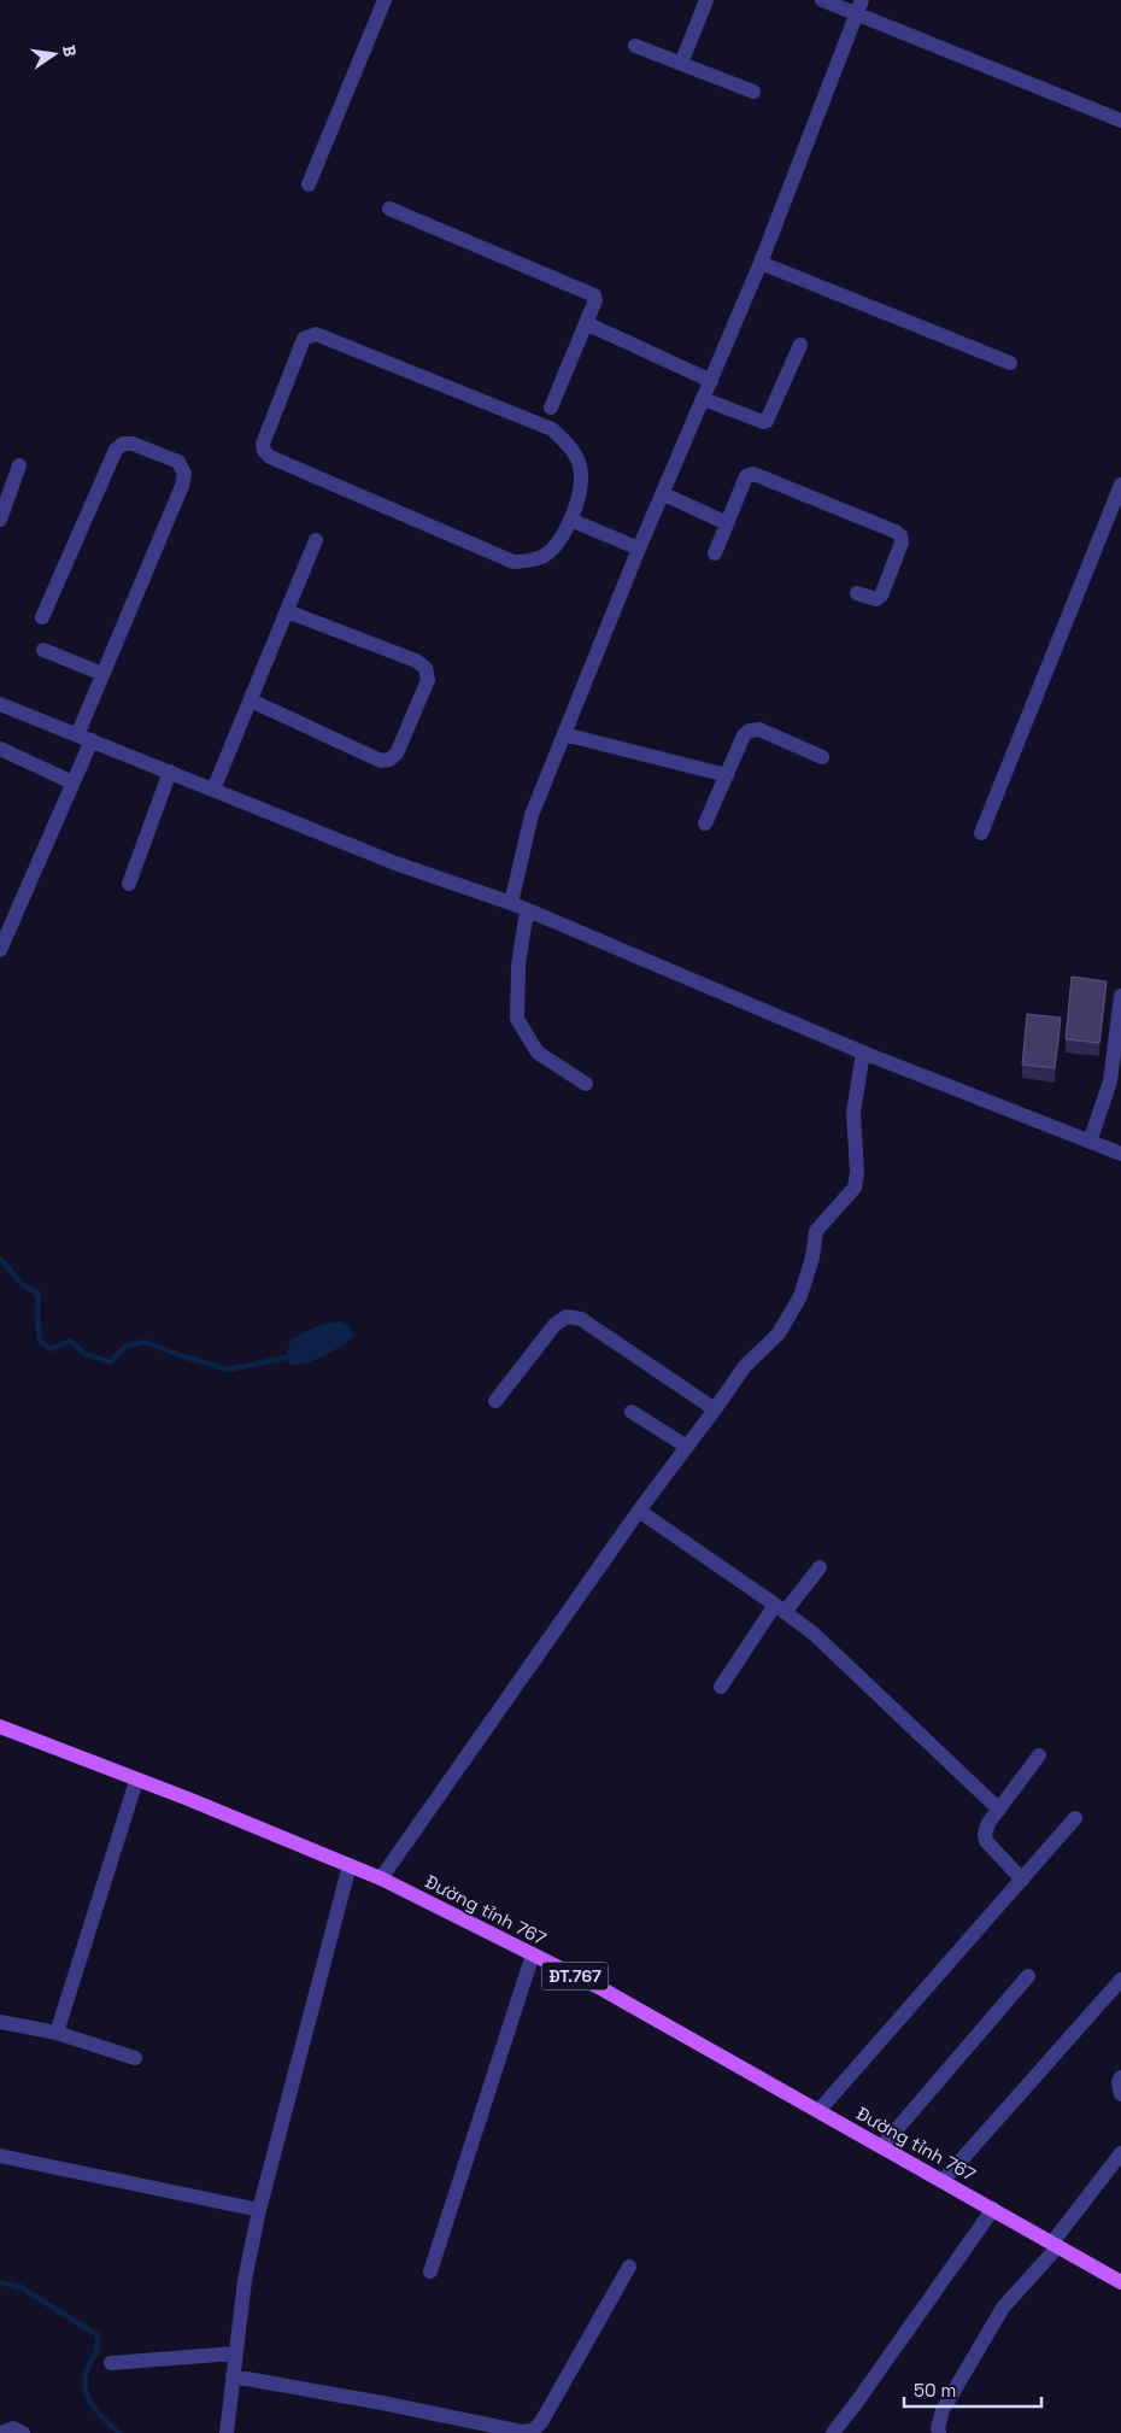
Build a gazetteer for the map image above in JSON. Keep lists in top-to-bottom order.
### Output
{
  "streets": {
    "main road": ["Đường tỉnh 767", "ĐT.767"]
  },
  "scale_bar": "50 m",
  "north": "right"
}
